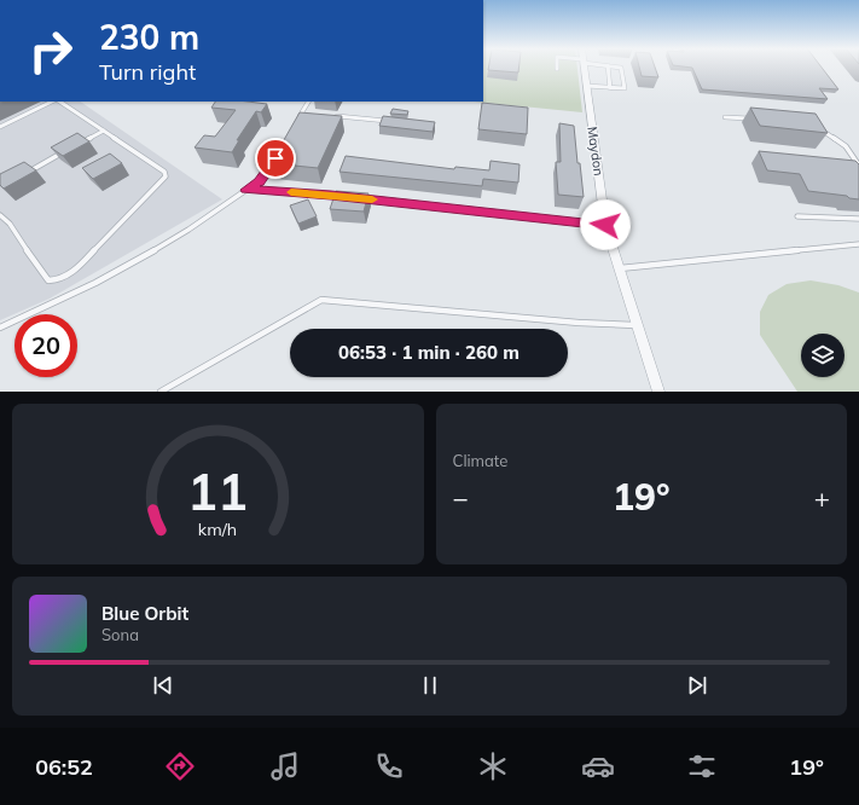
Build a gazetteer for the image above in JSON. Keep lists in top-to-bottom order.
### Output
{
  "streets": {
    "street": ["Maydon"]
  },
  "page": {
    "turn": ["230 m", "Turn right"],
    "limit": "20",
    "trip": "06:53 · 1 min · 260 m",
    "tile": "Climate",
    "heat": ["−", "19°", "+"],
    "song": ["Blue Orbit", "Sona"],
    "tabs": ["06:52", "19°"],
    "gauge": ["11", "km/h"]
  }
}
